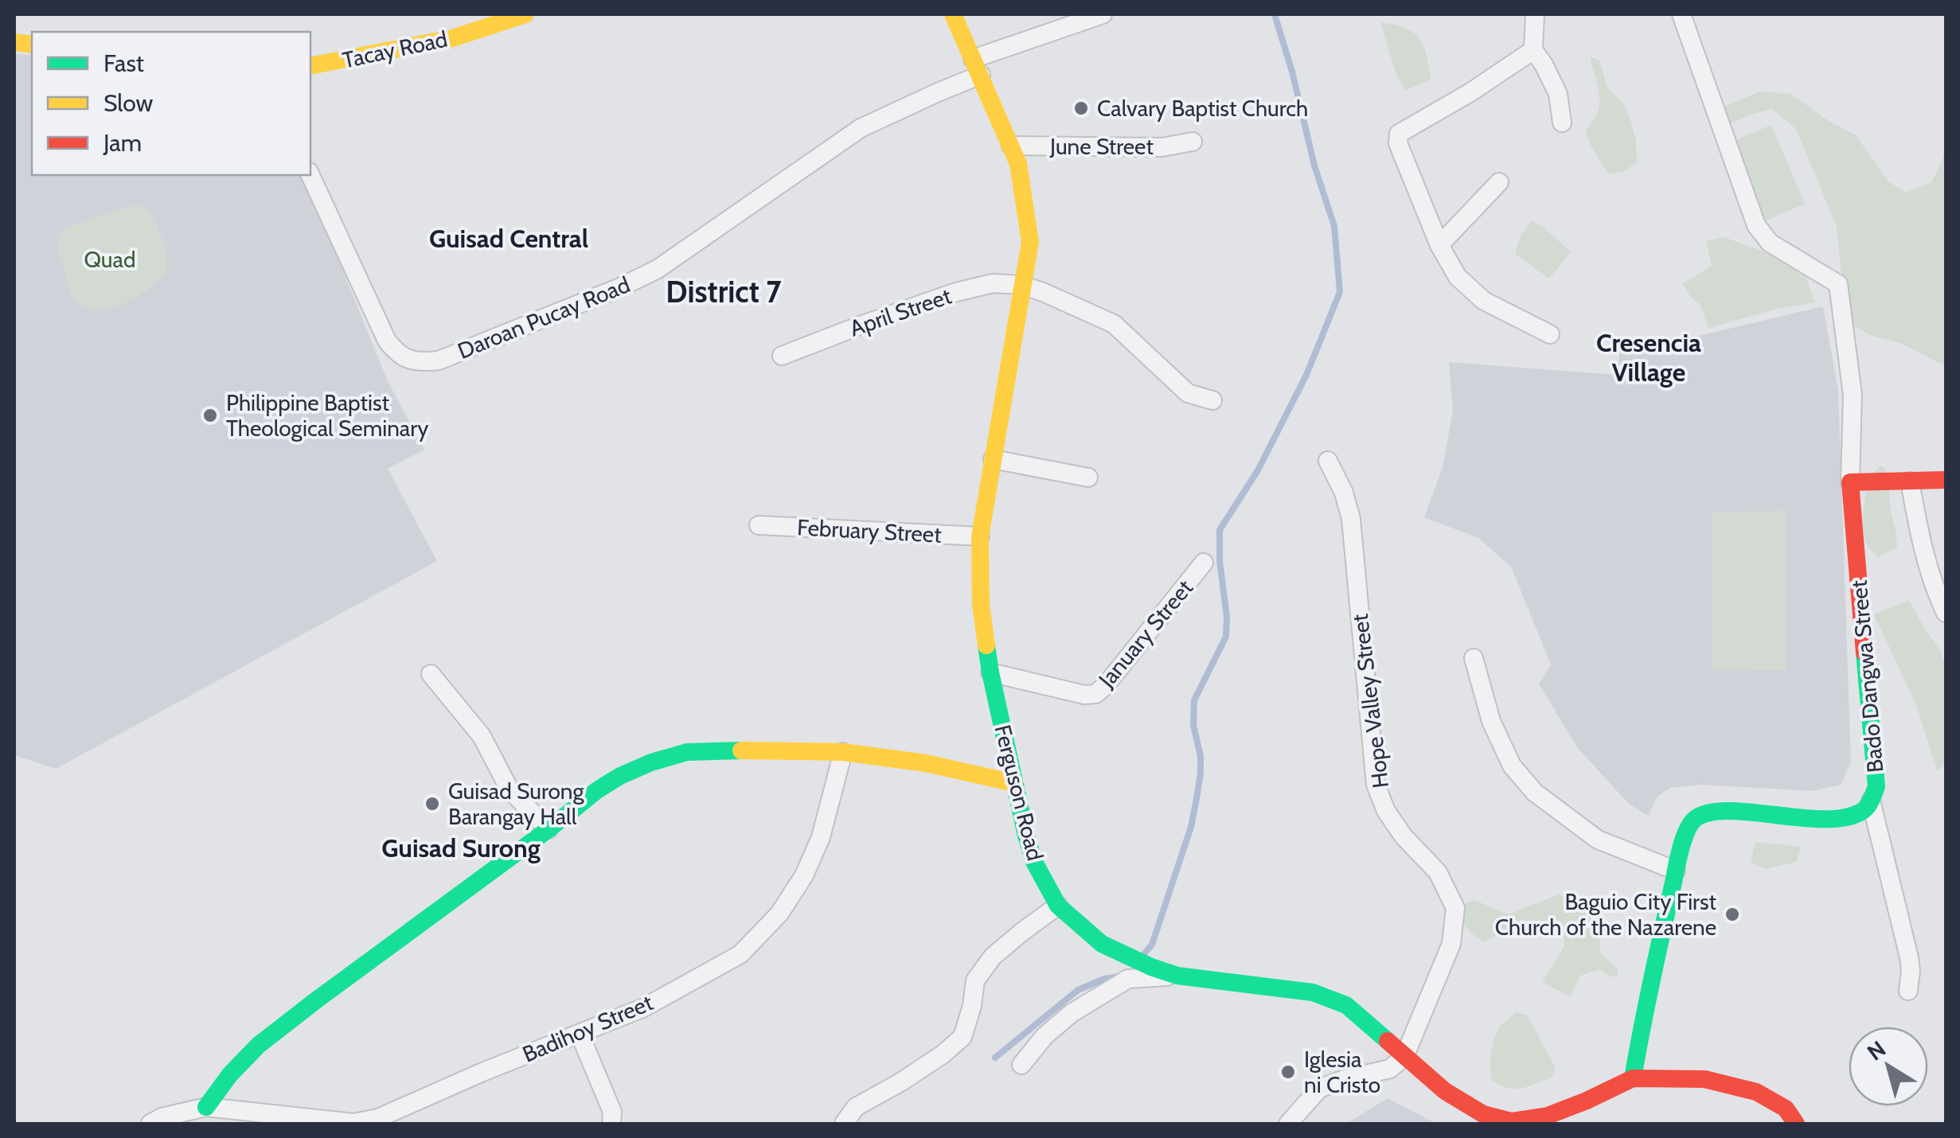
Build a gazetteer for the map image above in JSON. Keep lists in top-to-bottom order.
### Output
{
  "streets": {
    "main road": ["Tacay Road", "Bado Dangwa Street", "Ferguson Road"],
    "street": [
      "June Street",
      "April Street",
      "Daroan Pucay Road",
      "February Street",
      "January Street",
      "Hope Valley Street",
      "Badihoy Street"
    ]
  },
  "crossings": [
    ["June Street", "Ferguson Road"],
    ["April Street", "Ferguson Road"],
    ["Daroan Pucay Road", "Ferguson Road"],
    ["February Street", "Ferguson Road"],
    ["January Street", "Ferguson Road"],
    ["Bado Dangwa Street", "Ferguson Road"],
    ["Hope Valley Street", "Ferguson Road"]
  ],
  "districts": [
    "Guisad Central",
    "District 7",
    "Cresencia Village",
    "Guisad Surong"
  ],
  "parks": ["Quad"],
  "places": [
    "Calvary Baptist Church",
    "Philippine Baptist Theological Seminary",
    "Guisad Surong Barangay Hall",
    "Baguio City First Church of the Nazarene",
    "Iglesia ni Cristo"
  ],
  "legend": ["Fast", "Slow", "Jam"],
  "north": "top left"
}
